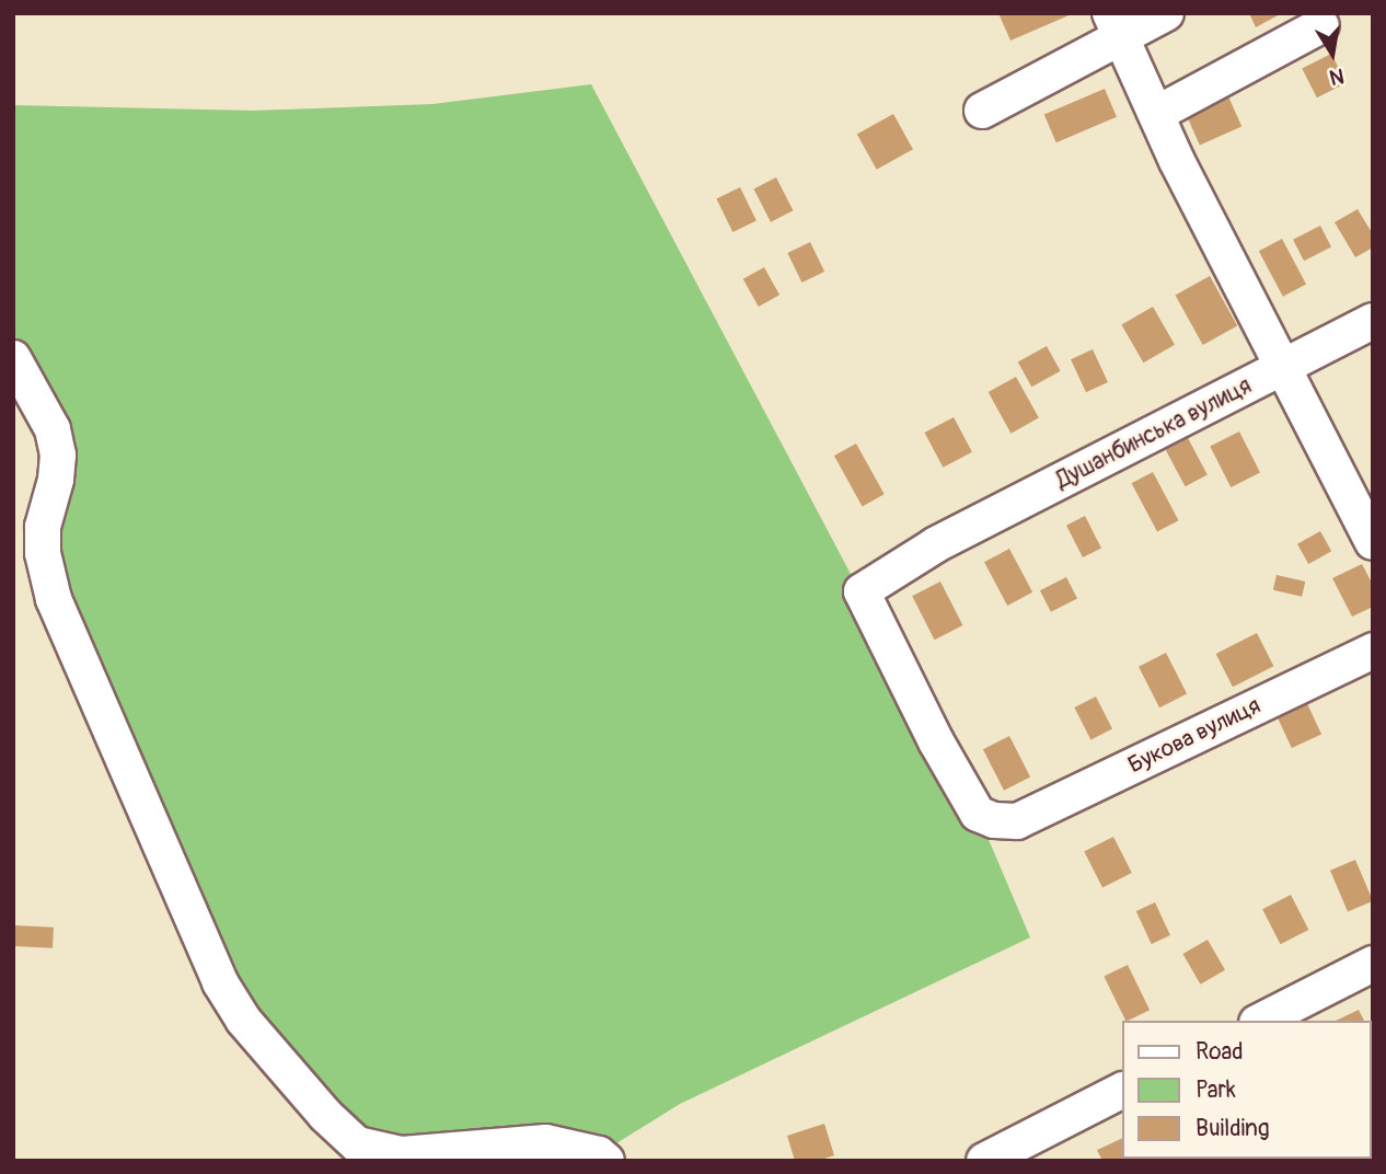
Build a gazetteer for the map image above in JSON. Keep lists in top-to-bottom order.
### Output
{
  "streets": {
    "street": ["Душанбинська вулиця", "Букова вулиця"]
  },
  "crossings": [
    ["Душанбинська вулиця", "Букова вулиця"]
  ],
  "legend": ["Road", "Park", "Building"],
  "north": "bottom"
}
